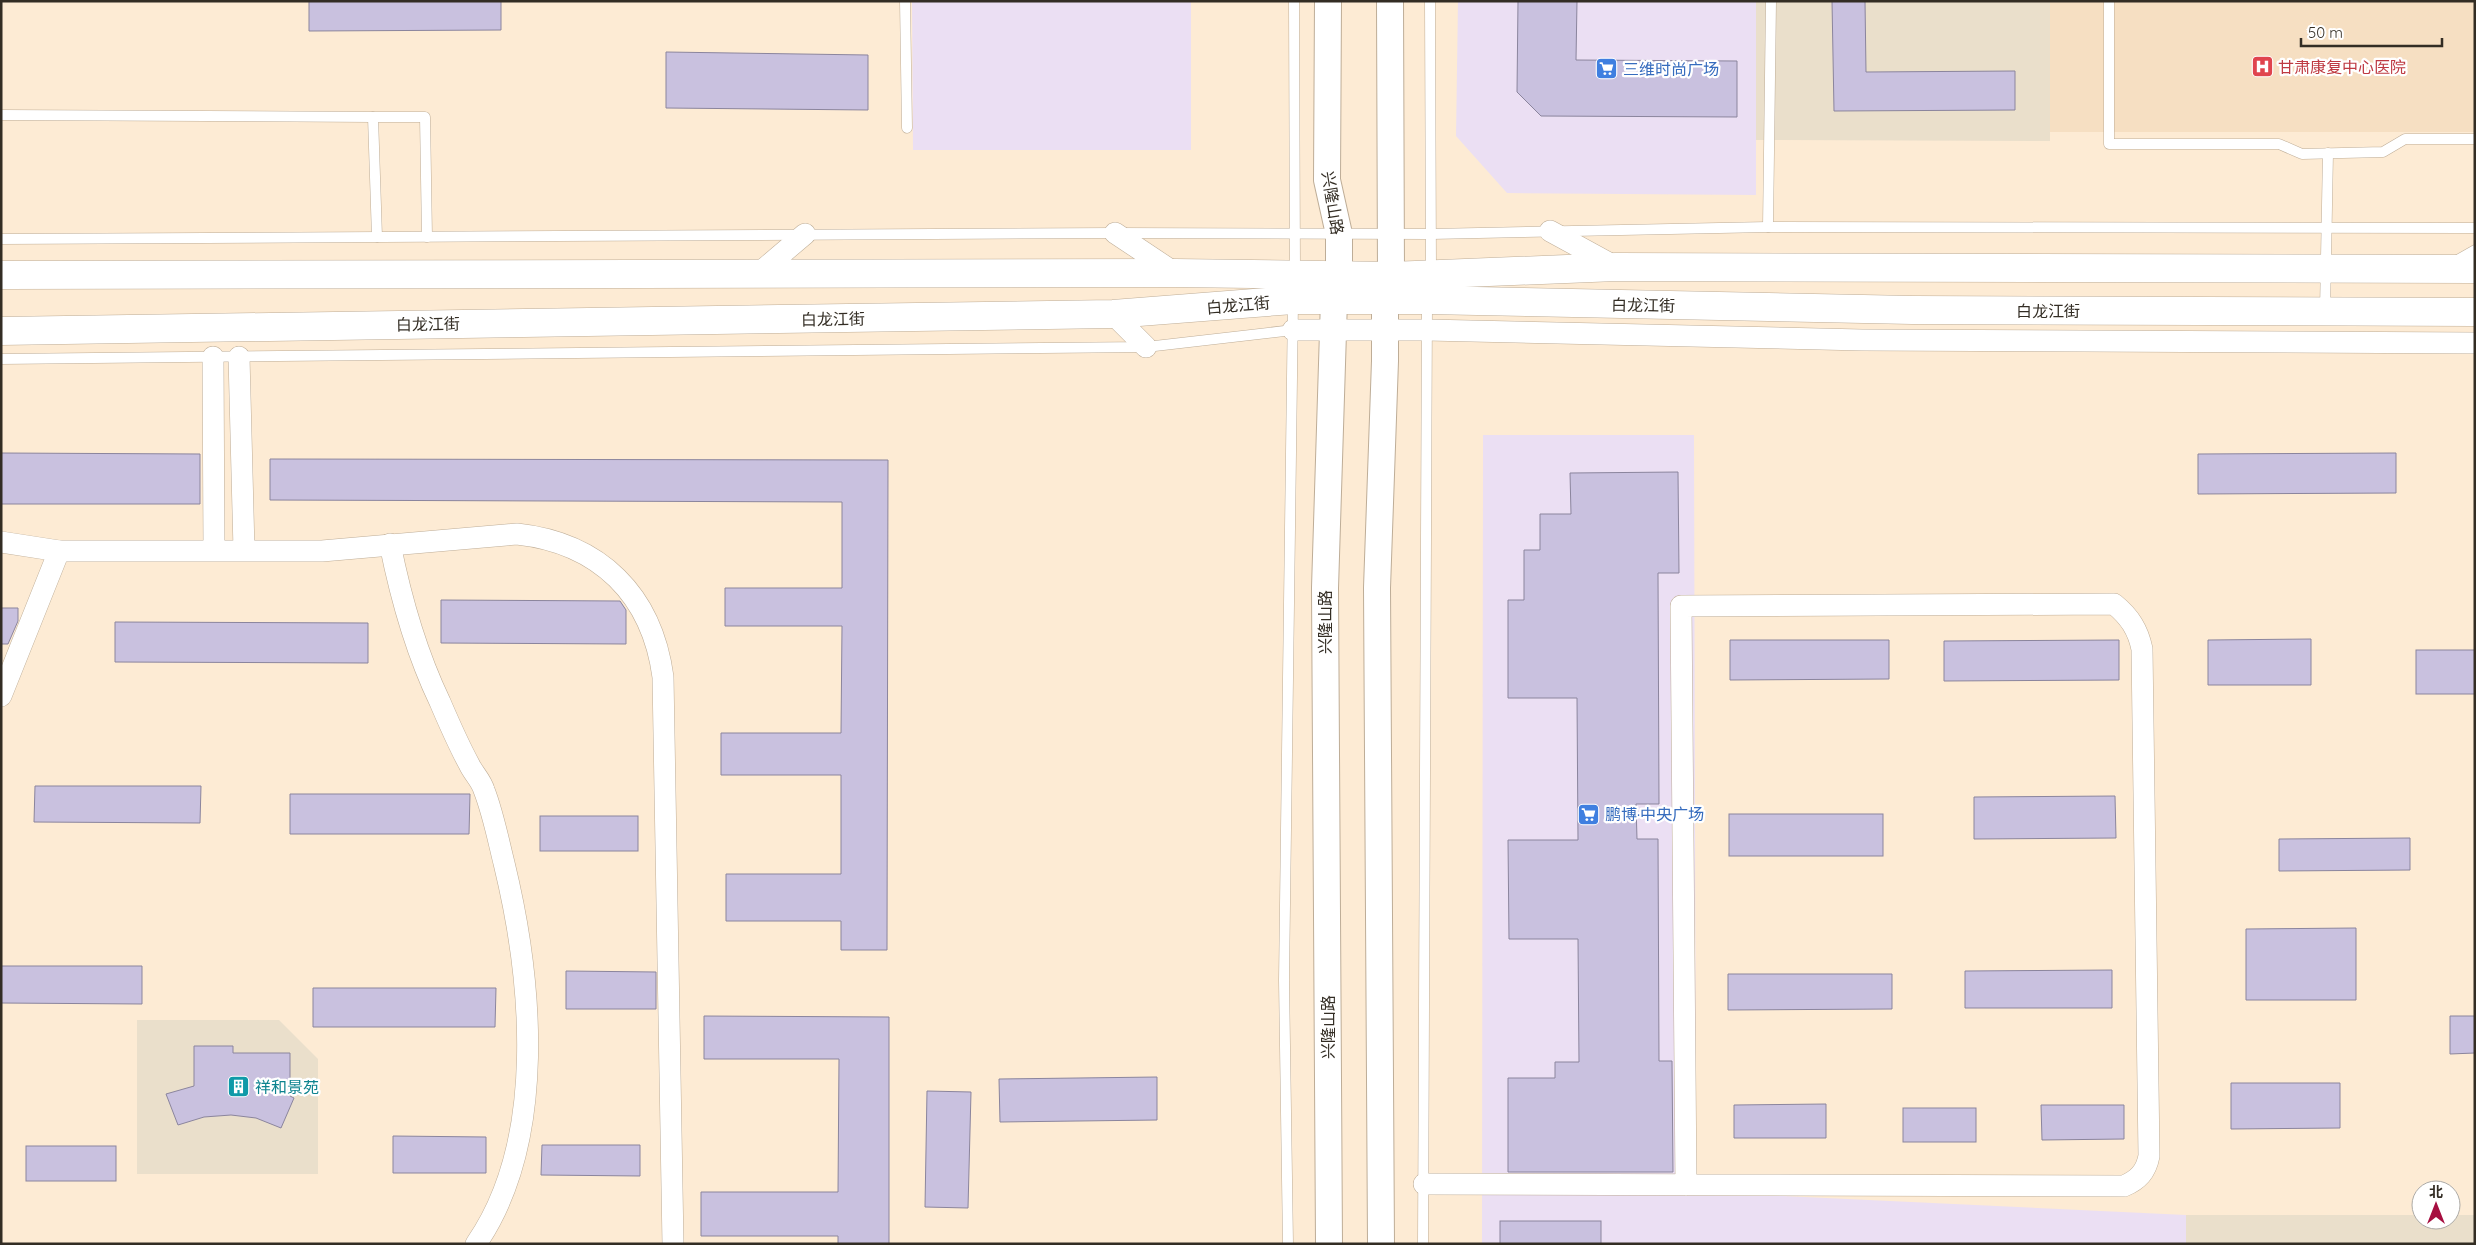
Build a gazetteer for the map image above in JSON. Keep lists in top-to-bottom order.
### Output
{
  "streets": {
    "main road": ["白龙江街"],
    "street": ["兴隆山路"]
  },
  "crossings": [
    ["兴隆山路", "白龙江街"]
  ],
  "places": {
    "hospital": ["甘肃康复中心医院"],
    "supermarket": ["三维时尚广场", "鹏博·中央广场"],
    "building": ["祥和景苑"]
  },
  "scale_bar": "50 m",
  "north": "top"
}
